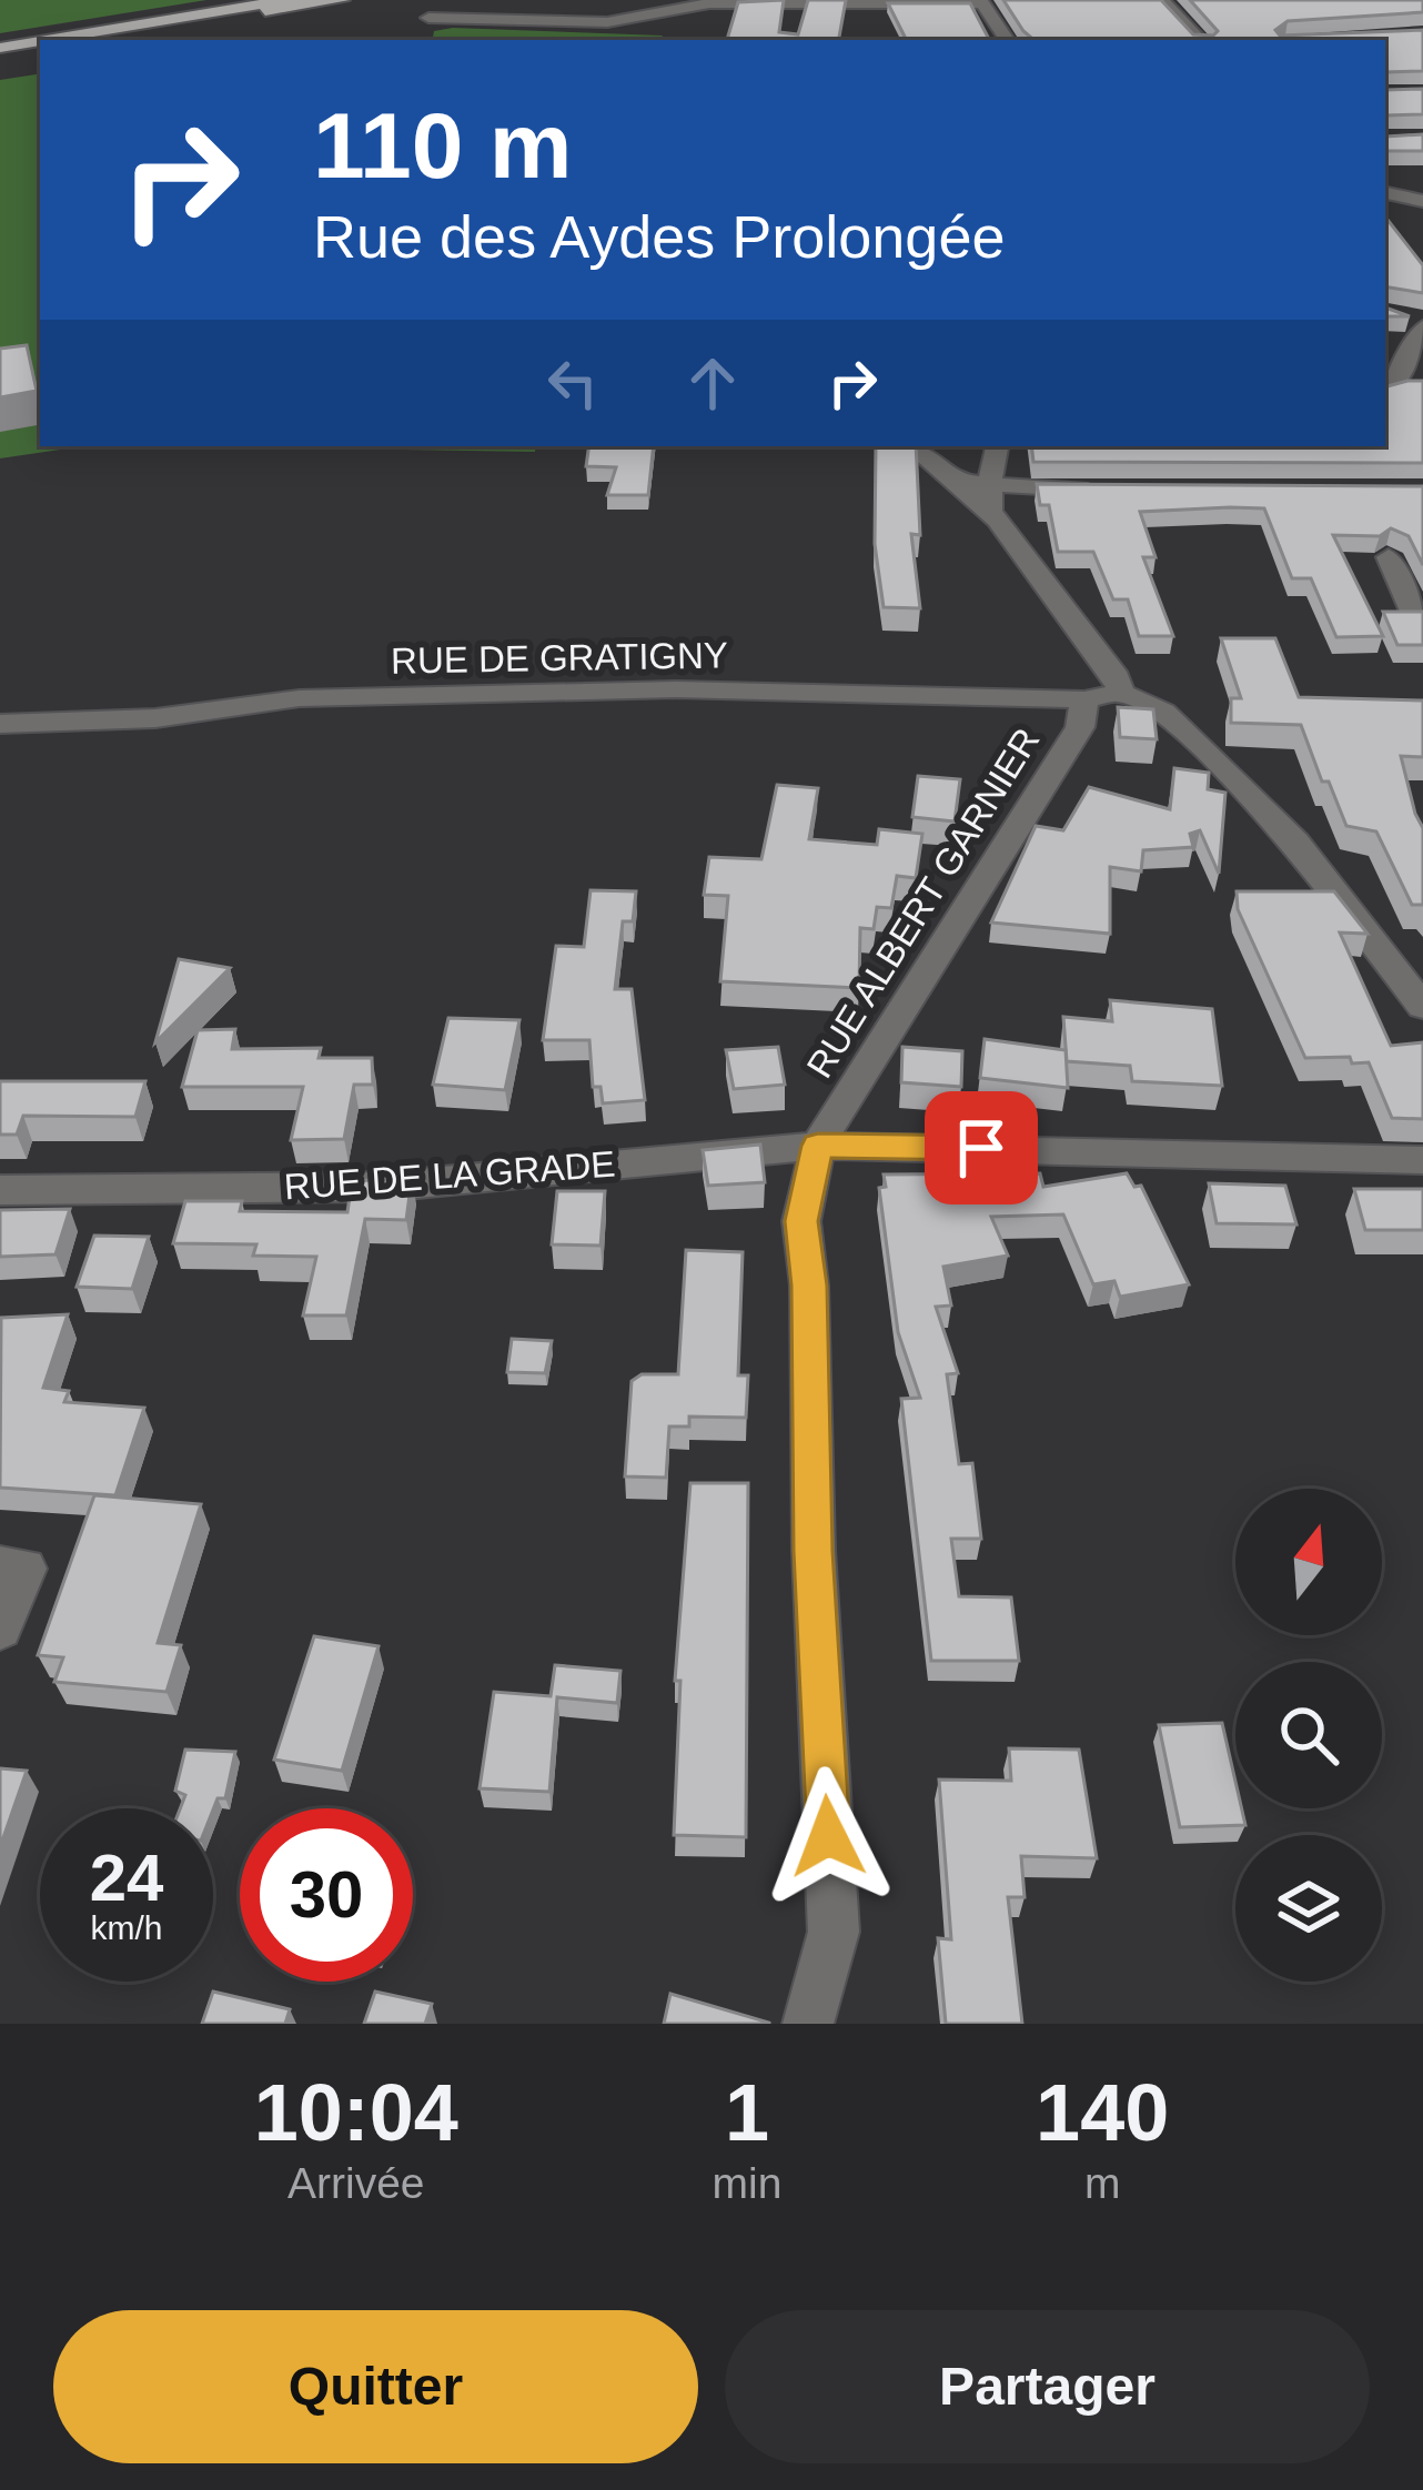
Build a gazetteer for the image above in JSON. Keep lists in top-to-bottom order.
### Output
{
  "streets": {
    "street": ["RUE DE GRATIGNY", "RUE ALBERT GARNIER", "RUE DE LA GRADE"]
  },
  "crossings": [
    ["RUE DE GRATIGNY", "RUE ALBERT GARNIER"],
    ["RUE ALBERT GARNIER", "RUE DE LA GRADE"]
  ],
  "north": "top",
  "page": {
    "turn": ["110 m", "Rue des Aydes Prolongée"],
    "speed": "24 km/h",
    "limit": "30",
    "eta": [
      "10:04",
      "Arrivée",
      "1",
      "min",
      "140",
      "m"
    ],
    "buttons": ["Quitter", "Partager"]
  }
}
